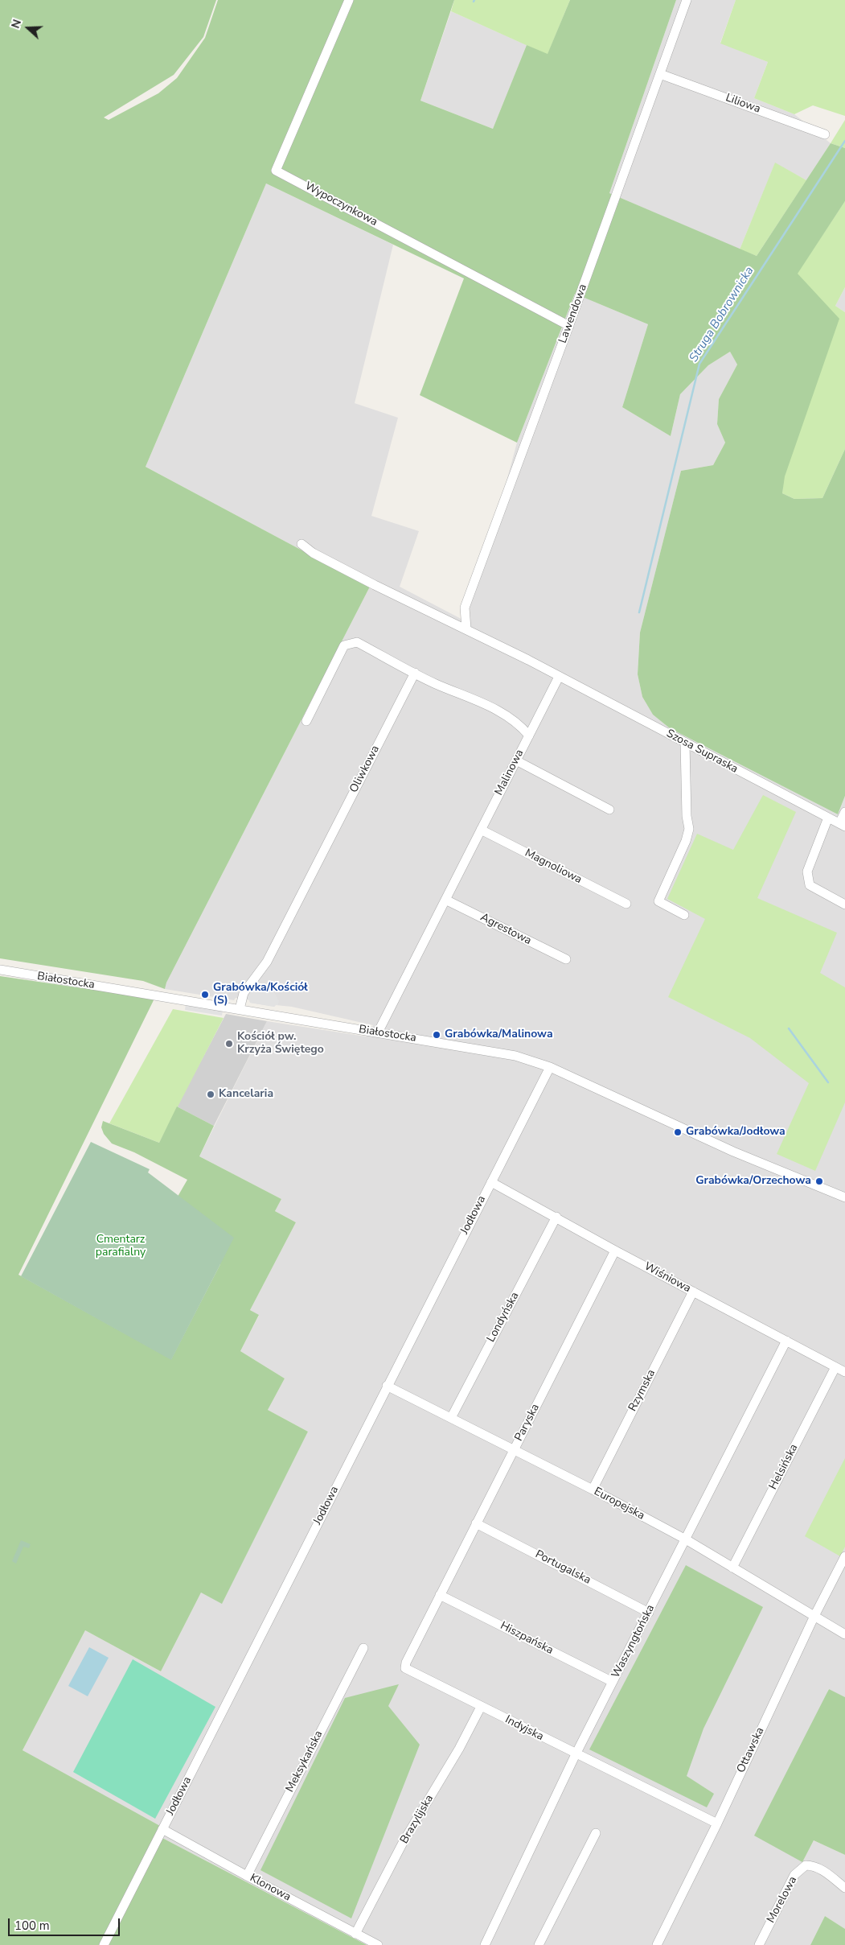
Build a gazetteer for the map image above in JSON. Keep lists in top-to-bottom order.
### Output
{
  "streets": {
    "street": [
      "Liliowa",
      "Wypoczynkowa",
      "Lawendowa",
      "Szosa Supraska",
      "Oliwkowa",
      "Malinowa",
      "Magnoliowa",
      "Agrestowa",
      "Białostocka",
      "Jodłowa",
      "Wiśniowa",
      "Londyńska",
      "Rzymska",
      "Paryska",
      "Helsińska",
      "Europejska",
      "Portugalska",
      "Hiszpańska",
      "Waszyngtońska",
      "Indyjska",
      "Ottawska",
      "Meksykańska",
      "Brazylijska",
      "Klonowa",
      "Morelowa"
    ]
  },
  "crossings": [
    ["Liliowa", "Lawendowa"],
    ["Wypoczynkowa", "Lawendowa"],
    ["Szosa Supraska", "Malinowa"],
    ["Oliwkowa", "Białostocka"],
    ["Malinowa", "Magnoliowa"],
    ["Malinowa", "Agrestowa"],
    ["Malinowa", "Białostocka"],
    ["Białostocka", "Jodłowa"],
    ["Jodłowa", "Wiśniowa"],
    ["Jodłowa", "Europejska"],
    ["Jodłowa", "Klonowa"],
    ["Wiśniowa", "Londyńska"],
    ["Wiśniowa", "Rzymska"],
    ["Wiśniowa", "Paryska"],
    ["Wiśniowa", "Helsińska"],
    ["Wiśniowa", "Waszyngtońska"],
    ["Londyńska", "Europejska"],
    ["Rzymska", "Europejska"],
    ["Paryska", "Europejska"],
    ["Paryska", "Portugalska"],
    ["Paryska", "Hiszpańska"],
    ["Paryska", "Indyjska"],
    ["Helsińska", "Europejska"],
    ["Europejska", "Waszyngtońska"],
    ["Europejska", "Ottawska"],
    ["Portugalska", "Waszyngtońska"],
    ["Hiszpańska", "Waszyngtońska"],
    ["Hiszpańska", "Indyjska"],
    ["Waszyngtońska", "Indyjska"],
    ["Indyjska", "Ottawska"],
    ["Indyjska", "Brazylijska"],
    ["Meksykańska", "Klonowa"],
    ["Brazylijska", "Klonowa"]
  ],
  "water": ["Struga Bobrownicka"],
  "parks": ["Cmentarz parafialny"],
  "places": [
    "Grabówka/Kościół (S)",
    "Grabówka/Malinowa",
    "Kościół pw. Krzyża Świętego",
    "Kancelaria",
    "Grabówka/Jodłowa",
    "Grabówka/Orzechowa"
  ],
  "scale_bar": "100 m",
  "north": "left"
}
